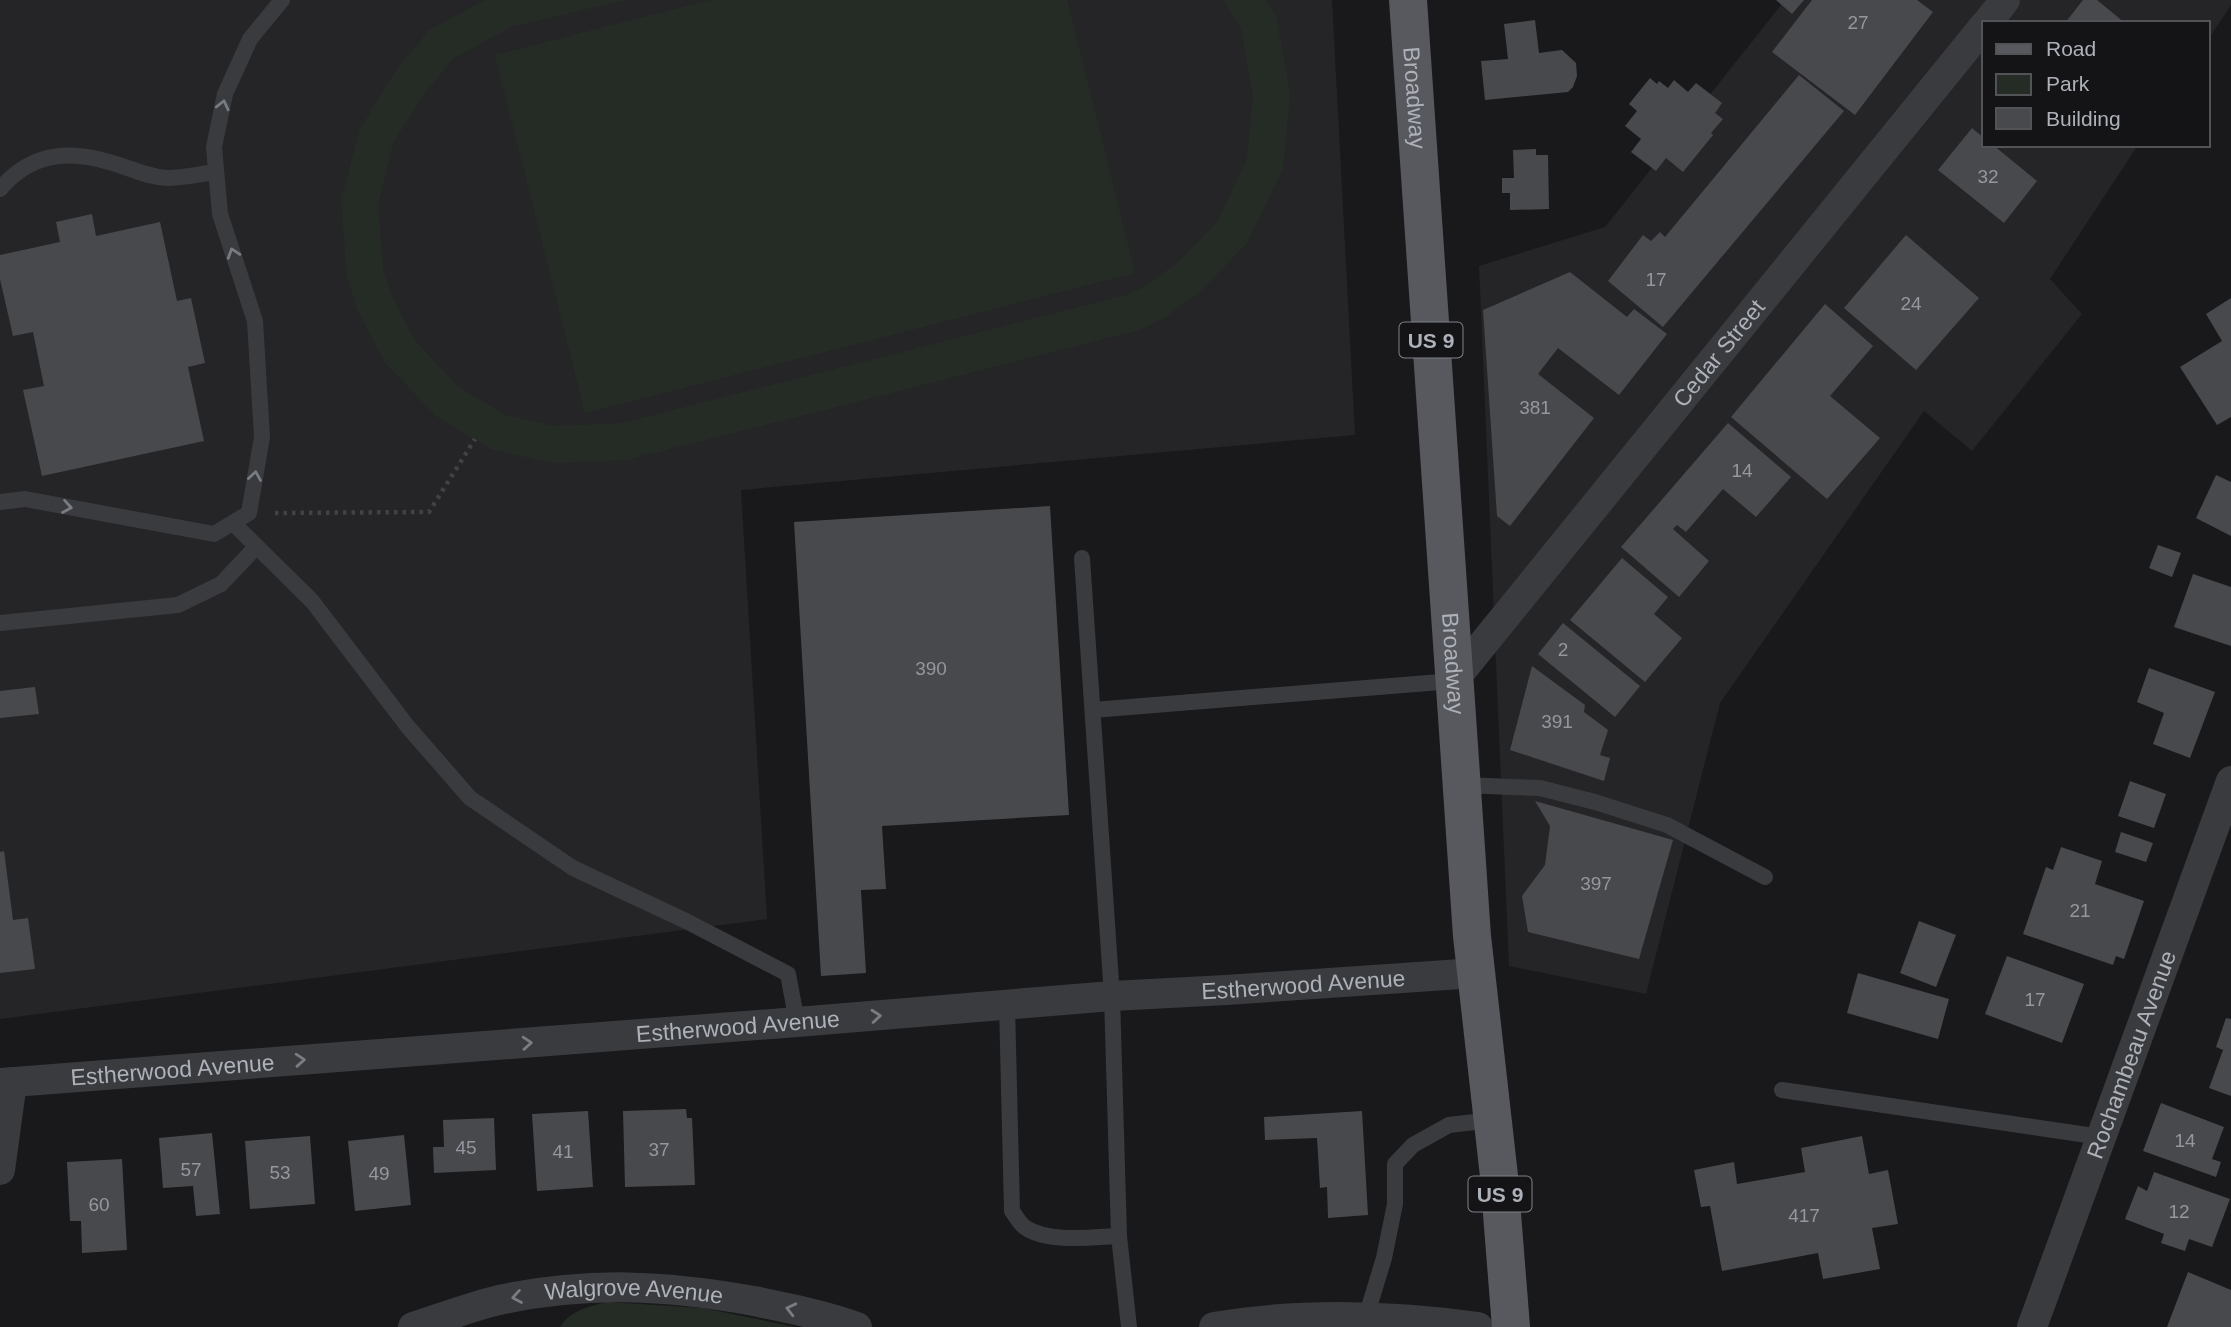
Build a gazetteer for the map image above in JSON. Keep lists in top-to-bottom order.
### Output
{
  "streets": {
    "main road": ["Broadway", "US 9"],
    "street": [
      "Cedar Street",
      "Estherwood Avenue",
      "Rochambeau Avenue",
      "Walgrove Avenue"
    ]
  },
  "crossings": [
    ["Broadway", "Cedar Street"],
    ["Broadway", "Estherwood Avenue"]
  ],
  "one_way": ["Estherwood Avenue", "Walgrove Avenue"],
  "house_numbers": [
    "27",
    "32",
    "17",
    "24",
    "381",
    "14",
    "2",
    "390",
    "391",
    "397",
    "21",
    "17",
    "14",
    "45",
    "37",
    "41",
    "57",
    "53",
    "49",
    "60",
    "12",
    "417"
  ],
  "legend": ["Road", "Park", "Building"]
}
